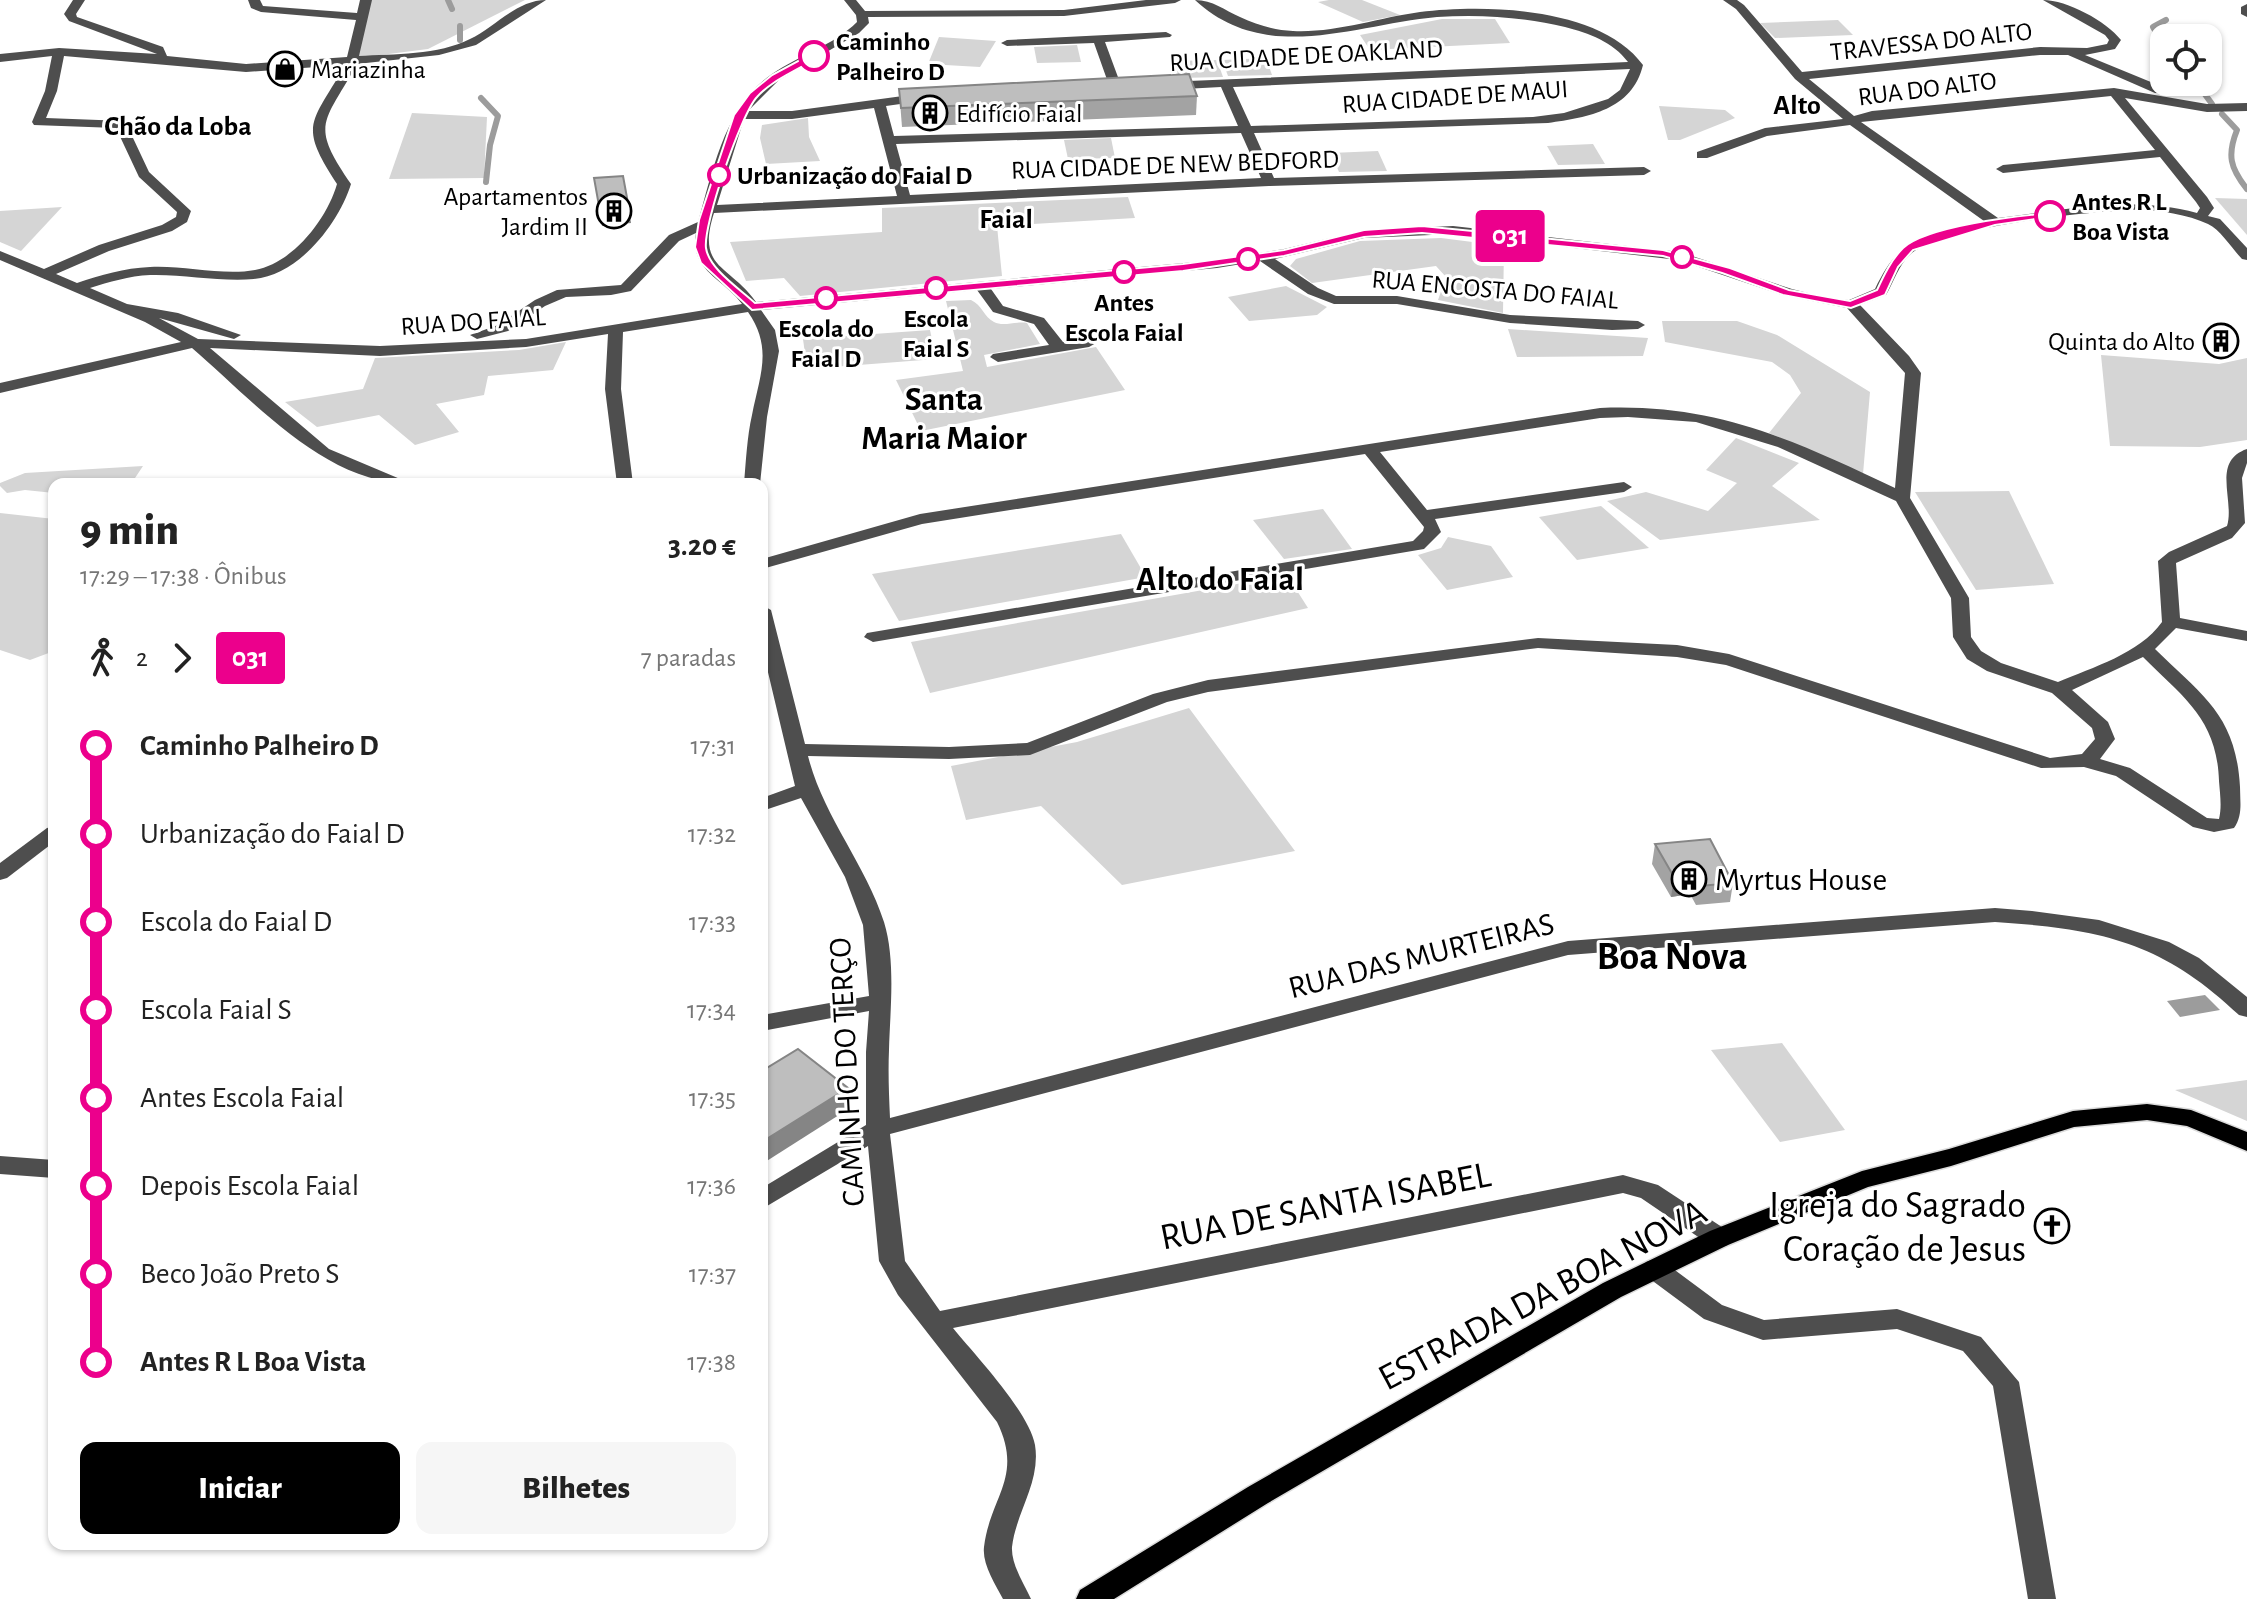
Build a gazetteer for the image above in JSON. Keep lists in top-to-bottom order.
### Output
{
  "streets": {
    "main road": ["ESTRADA DA BOA NOVA"],
    "street": [
      "TRAVESSA DO ALTO",
      "RUA CIDADE DE OAKLAND",
      "RUA DO ALTO",
      "RUA CIDADE DE MAUI",
      "RUA CIDADE DE NEW BEDFORD",
      "RUA ENCOSTA DO FAIAL",
      "RUA DO FAIAL",
      "RUA DAS MURTEIRAS",
      "CAMINHO DO TERÇO",
      "RUA DE SANTA ISABEL"
    ]
  },
  "crossings": [
    ["RUA CIDADE DE OAKLAND", "RUA CIDADE DE MAUI"],
    ["RUA ENCOSTA DO FAIAL", "RUA DO FAIAL"],
    ["RUA DAS MURTEIRAS", "CAMINHO DO TERÇO"],
    ["CAMINHO DO TERÇO", "RUA DE SANTA ISABEL"],
    ["RUA DE SANTA ISABEL", "ESTRADA DA BOA NOVA"]
  ],
  "districts": [
    "Alto",
    "Chão da Loba",
    "Faial",
    "Santa Maria Maior",
    "Alto do Faial",
    "Boa Nova"
  ],
  "places": {
    "other": [
      "Caminho Palheiro D",
      "Urbanização do Faial D",
      "Antes R L Boa Vista",
      "Antes Escola Faial",
      "Escola Faial S",
      "Escola do Faial D"
    ],
    "shop": ["Mariazinha"],
    "building": [
      "Edifício Faial",
      "Apartamentos Jardim II",
      "Quinta do Alto",
      "Myrtus House"
    ],
    "church": ["Igreja do Sagrado Coração de Jesus"]
  },
  "lines": ["bus line 031"],
  "page": {
    "on_map": "031",
    "heading": ["9 min", "17:29 – 17:38 · Ônibus", "3.20 €"],
    "legs": ["2", "031", "7 paradas"],
    "list": [
      {
        "name": "Caminho Palheiro D",
        "value": "17:31"
      },
      {
        "name": "Urbanização do Faial D",
        "value": "17:32"
      },
      {
        "name": "Escola do Faial D",
        "value": "17:33"
      },
      {
        "name": "Escola Faial S",
        "value": "17:34"
      },
      {
        "name": "Antes Escola Faial",
        "value": "17:35"
      },
      {
        "name": "Depois Escola Faial",
        "value": "17:36"
      },
      {
        "name": "Beco João Preto S",
        "value": "17:37"
      },
      {
        "name": "Antes R L Boa Vista",
        "value": "17:38"
      }
    ],
    "buttons": ["Iniciar", "Bilhetes"]
  }
}
